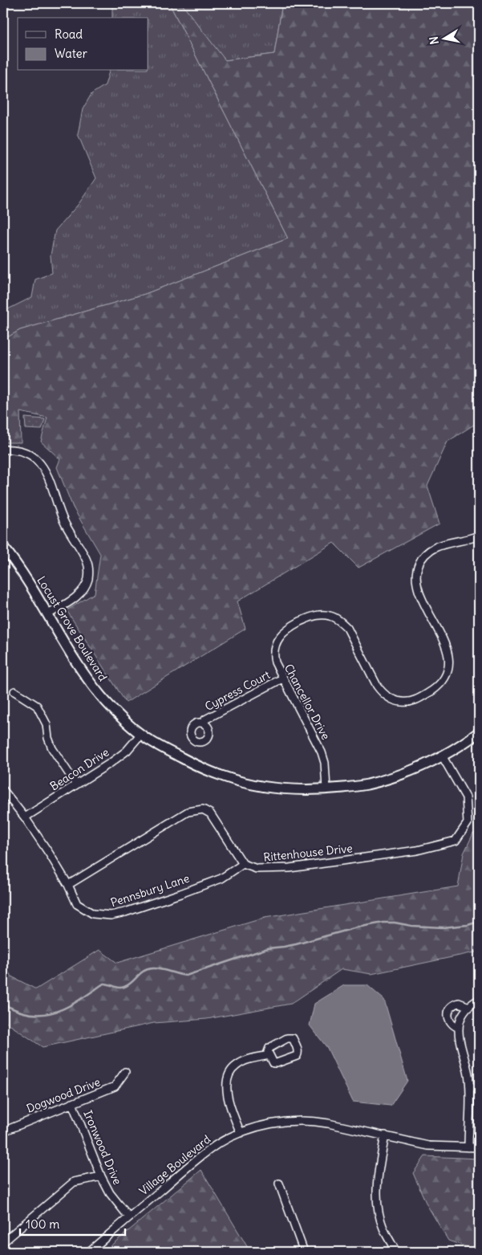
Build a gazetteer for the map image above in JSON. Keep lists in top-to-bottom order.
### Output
{
  "streets": {
    "street": [
      "Locust Grove Boulevard",
      "Cypress Court",
      "Chancellor Drive",
      "Beacon Drive",
      "Rittenhouse Drive",
      "Pennsbury Lane",
      "Dogwood Drive",
      "Ironwood Drive",
      "Village Boulevard"
    ]
  },
  "crossings": [
    ["Locust Grove Boulevard", "Chancellor Drive"],
    ["Locust Grove Boulevard", "Beacon Drive"],
    ["Locust Grove Boulevard", "Rittenhouse Drive"],
    ["Cypress Court", "Chancellor Drive"],
    ["Beacon Drive", "Pennsbury Lane"],
    ["Rittenhouse Drive", "Pennsbury Lane"],
    ["Dogwood Drive", "Ironwood Drive"],
    ["Ironwood Drive", "Village Boulevard"]
  ],
  "legend": ["Road", "Water"],
  "scale_bar": "100 m",
  "north": "left"
}
